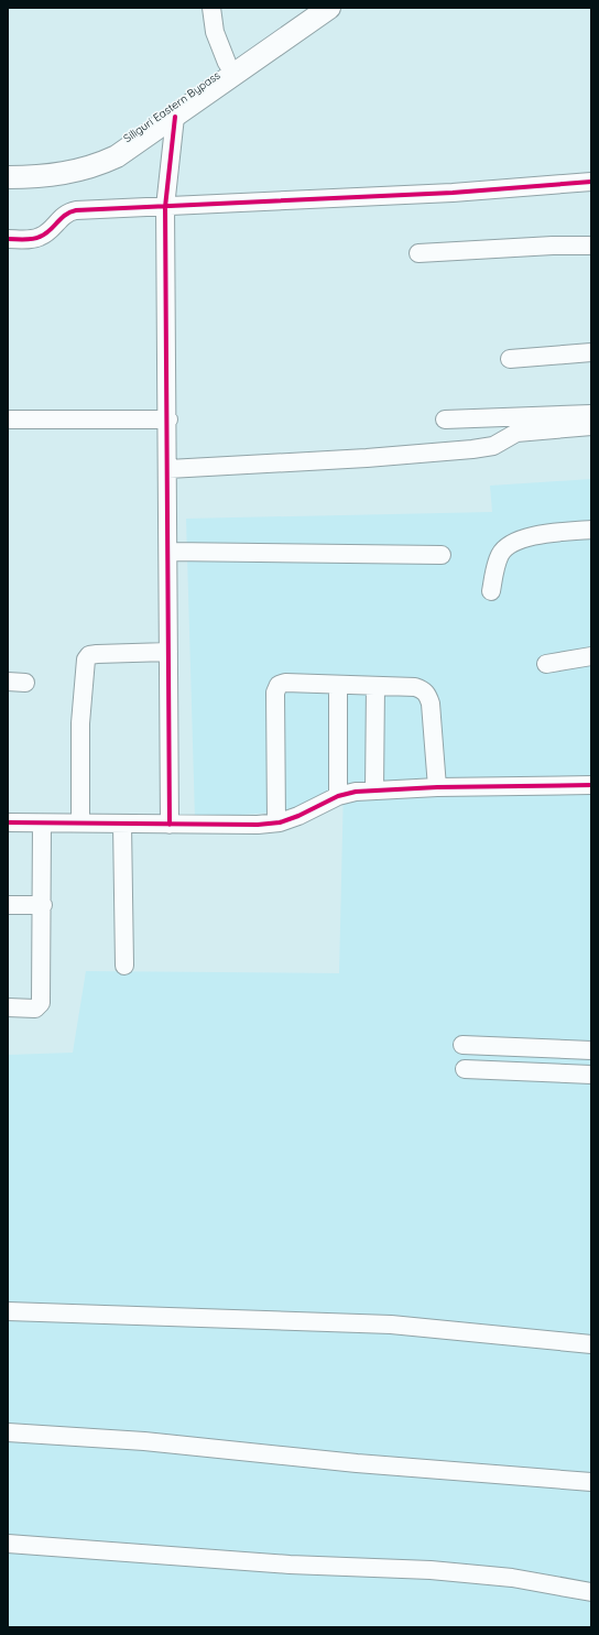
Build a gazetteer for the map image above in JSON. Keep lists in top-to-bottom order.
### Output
{
  "streets": {
    "main road": ["Siliguri Eastern Bypass"]
  }
}
